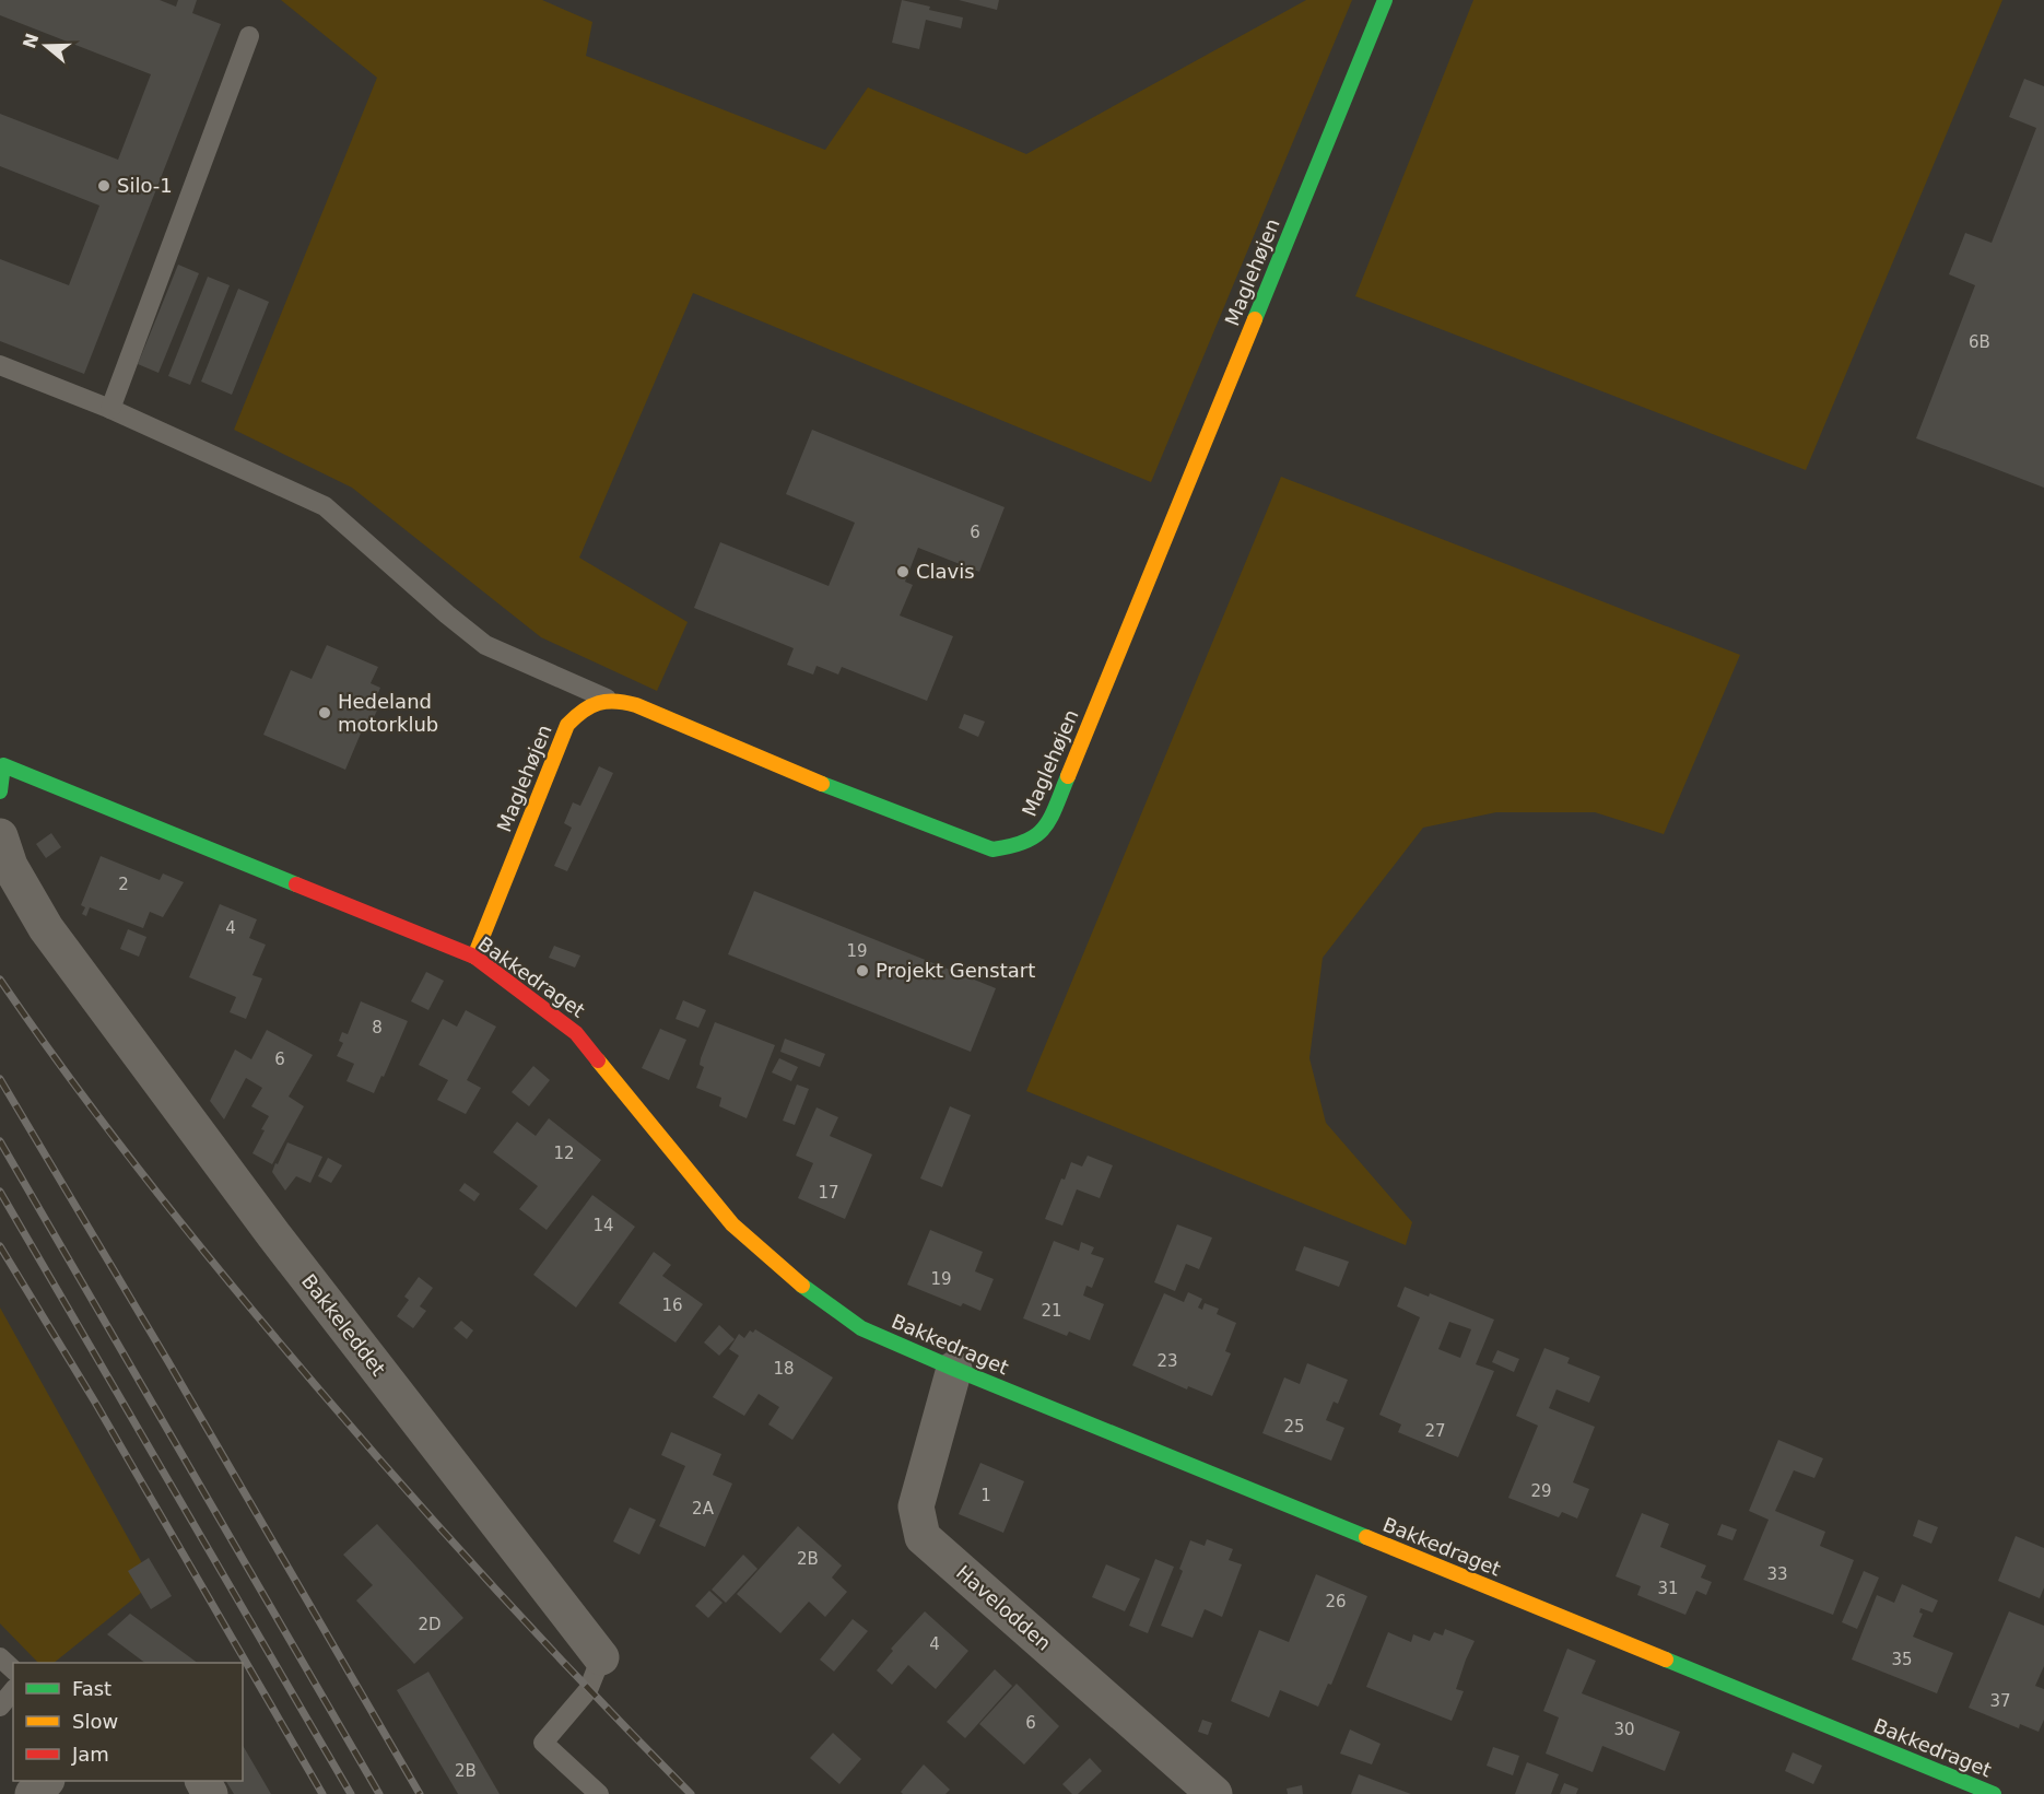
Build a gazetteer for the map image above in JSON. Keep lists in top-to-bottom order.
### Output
{
  "streets": {
    "street": [
      "Maglehøjen",
      "Bakkedraget",
      "Bakkeleddet",
      "Havelodden"
    ]
  },
  "crossings": [
    ["Maglehøjen", "Bakkedraget"],
    ["Bakkedraget", "Havelodden"]
  ],
  "places": [
    "Silo-1",
    "Clavis",
    "Hedeland motorklub",
    "Projekt Genstart"
  ],
  "house_numbers": [
    "6B",
    "6",
    "2",
    "4",
    "19",
    "8",
    "6",
    "12",
    "17",
    "14",
    "19",
    "16",
    "21",
    "23",
    "18",
    "25",
    "27",
    "29",
    "1",
    "2A",
    "2B",
    "33",
    "31",
    "26",
    "2D",
    "4",
    "35",
    "37",
    "6",
    "30",
    "2B"
  ],
  "legend": ["Fast", "Slow", "Jam"],
  "north": "left"
}
